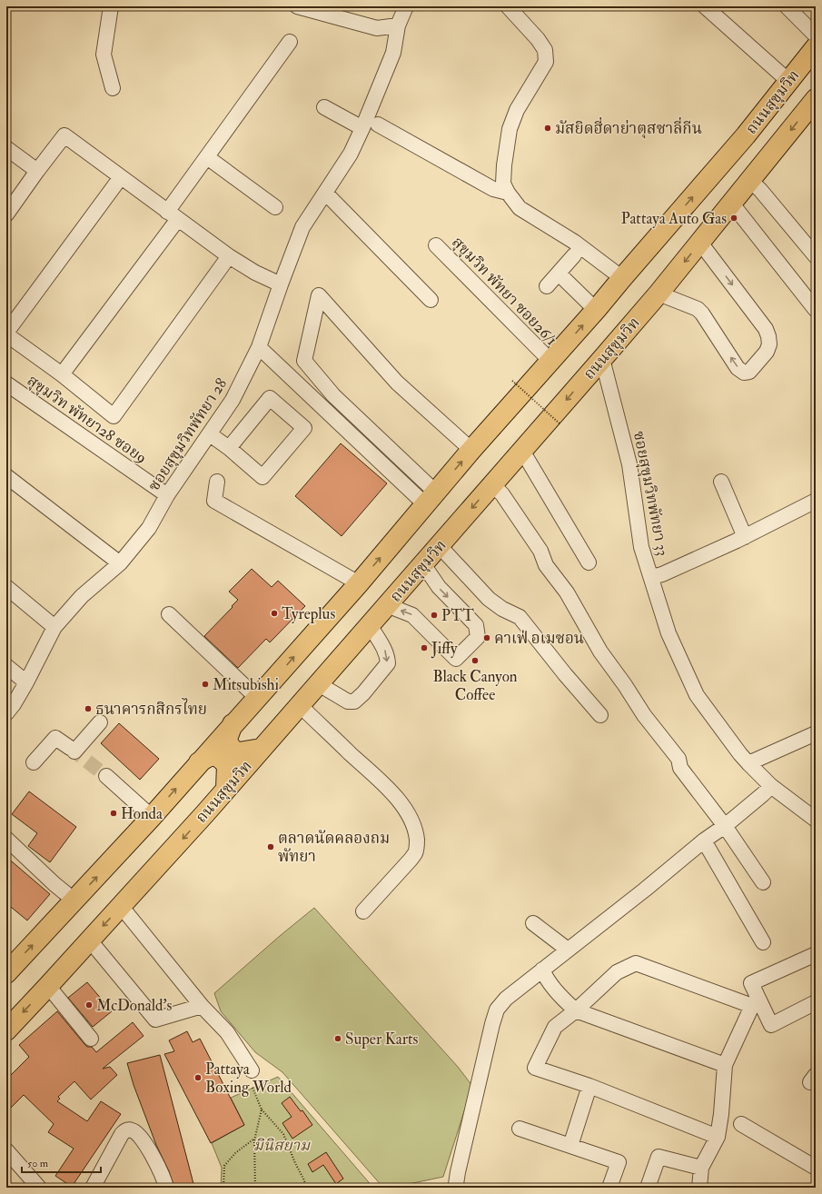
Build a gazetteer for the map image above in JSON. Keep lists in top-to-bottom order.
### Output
{
  "streets": {
    "highway": ["ถนนสุขุมวิท"],
    "street": [
      "สุขุมวิท พัทยา ซอย26/1",
      "สุขุมวิท พัทยา28 ซอย9",
      "ซอยสุขุมวิทพัทยา 28",
      "ซอยสุขุมวิทพัทยา 33"
    ]
  },
  "crossings": [
    ["ถนนสุขุมวิท", "สุขุมวิท พัทยา ซอย26/1"],
    ["ถนนสุขุมวิท", "ซอยสุขุมวิทพัทยา 33"],
    ["สุขุมวิท พัทยา28 ซอย9", "ซอยสุขุมวิทพัทยา 28"]
  ],
  "parks": ["มินิสยาม"],
  "places": [
    "มัสยิดฮี่ดาย่าตุสซาลี่กีน",
    "Pattaya Auto Gas",
    "Tyreplus",
    "PTT",
    "คาเฟ่ อเมซอน",
    "Jiffy",
    "Black Canyon Coffee",
    "Mitsubishi",
    "ธนาคารกสิกรไทย",
    "Honda",
    "ตลาดนัดคลองถม พัทยา",
    "McDonald's",
    "Super Karts",
    "Pattaya Boxing World"
  ],
  "scale_bar": "50 m"
}
